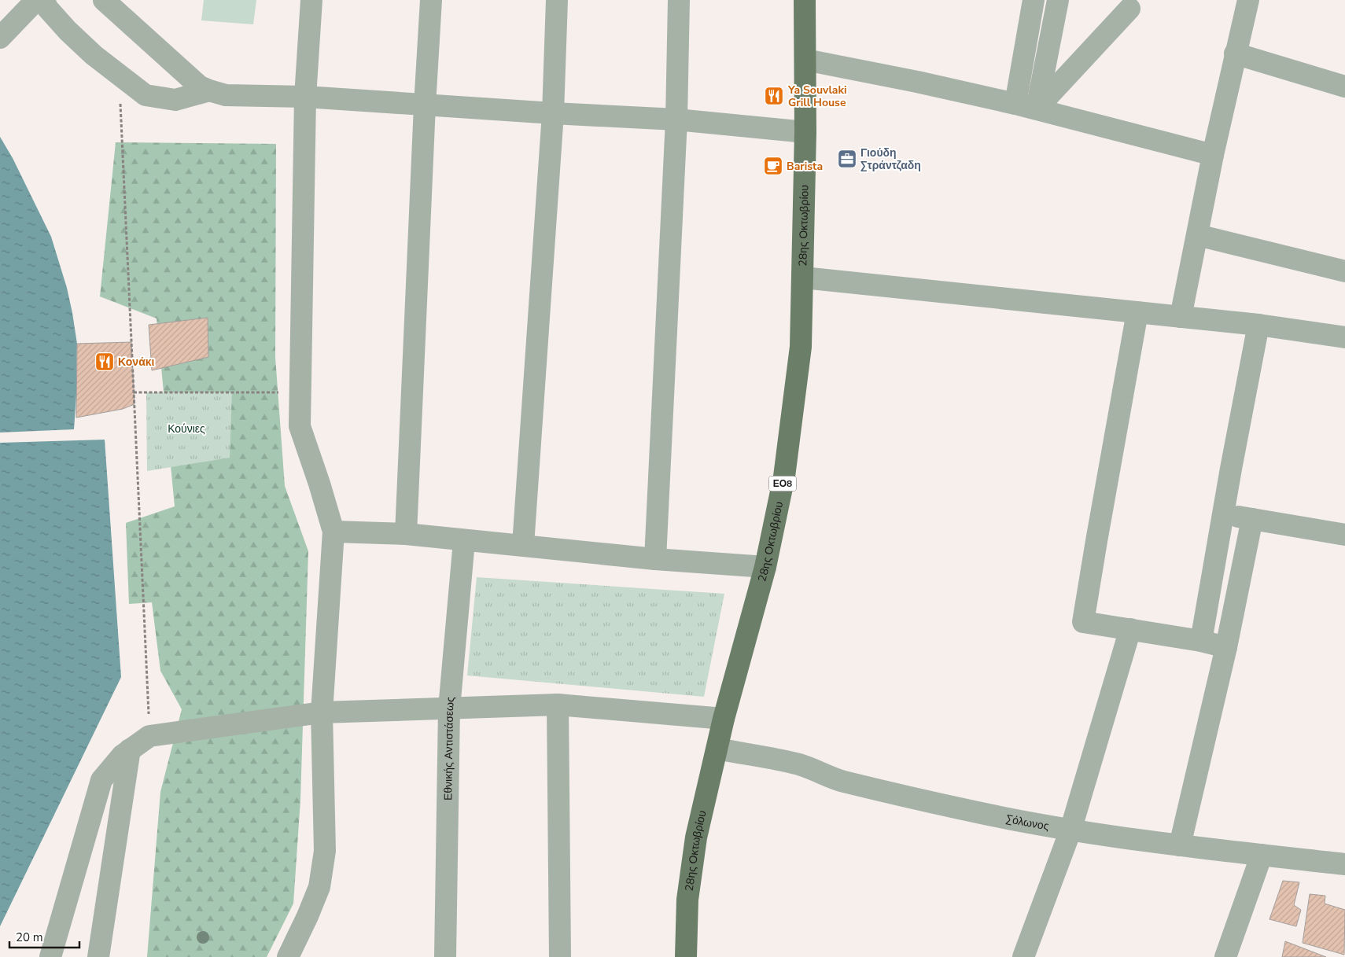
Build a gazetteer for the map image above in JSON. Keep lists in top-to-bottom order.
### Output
{
  "streets": {
    "main road": ["28ης Οκτωβρίου", "ΕΟ8"],
    "street": ["Εθνικής Αντιστάσεως", "Σόλωνος"]
  },
  "crossings": [
    ["28ης Οκτωβρίου", "Σόλωνος"]
  ],
  "parks": ["Κούνιες"],
  "places": {
    "restaurant": ["Ya Souvlaki Grill House", "Κονάκι"],
    "office": ["Γιούδη Στράντζαδη"],
    "cafe": ["Barista"]
  },
  "scale_bar": "20 m"
}
